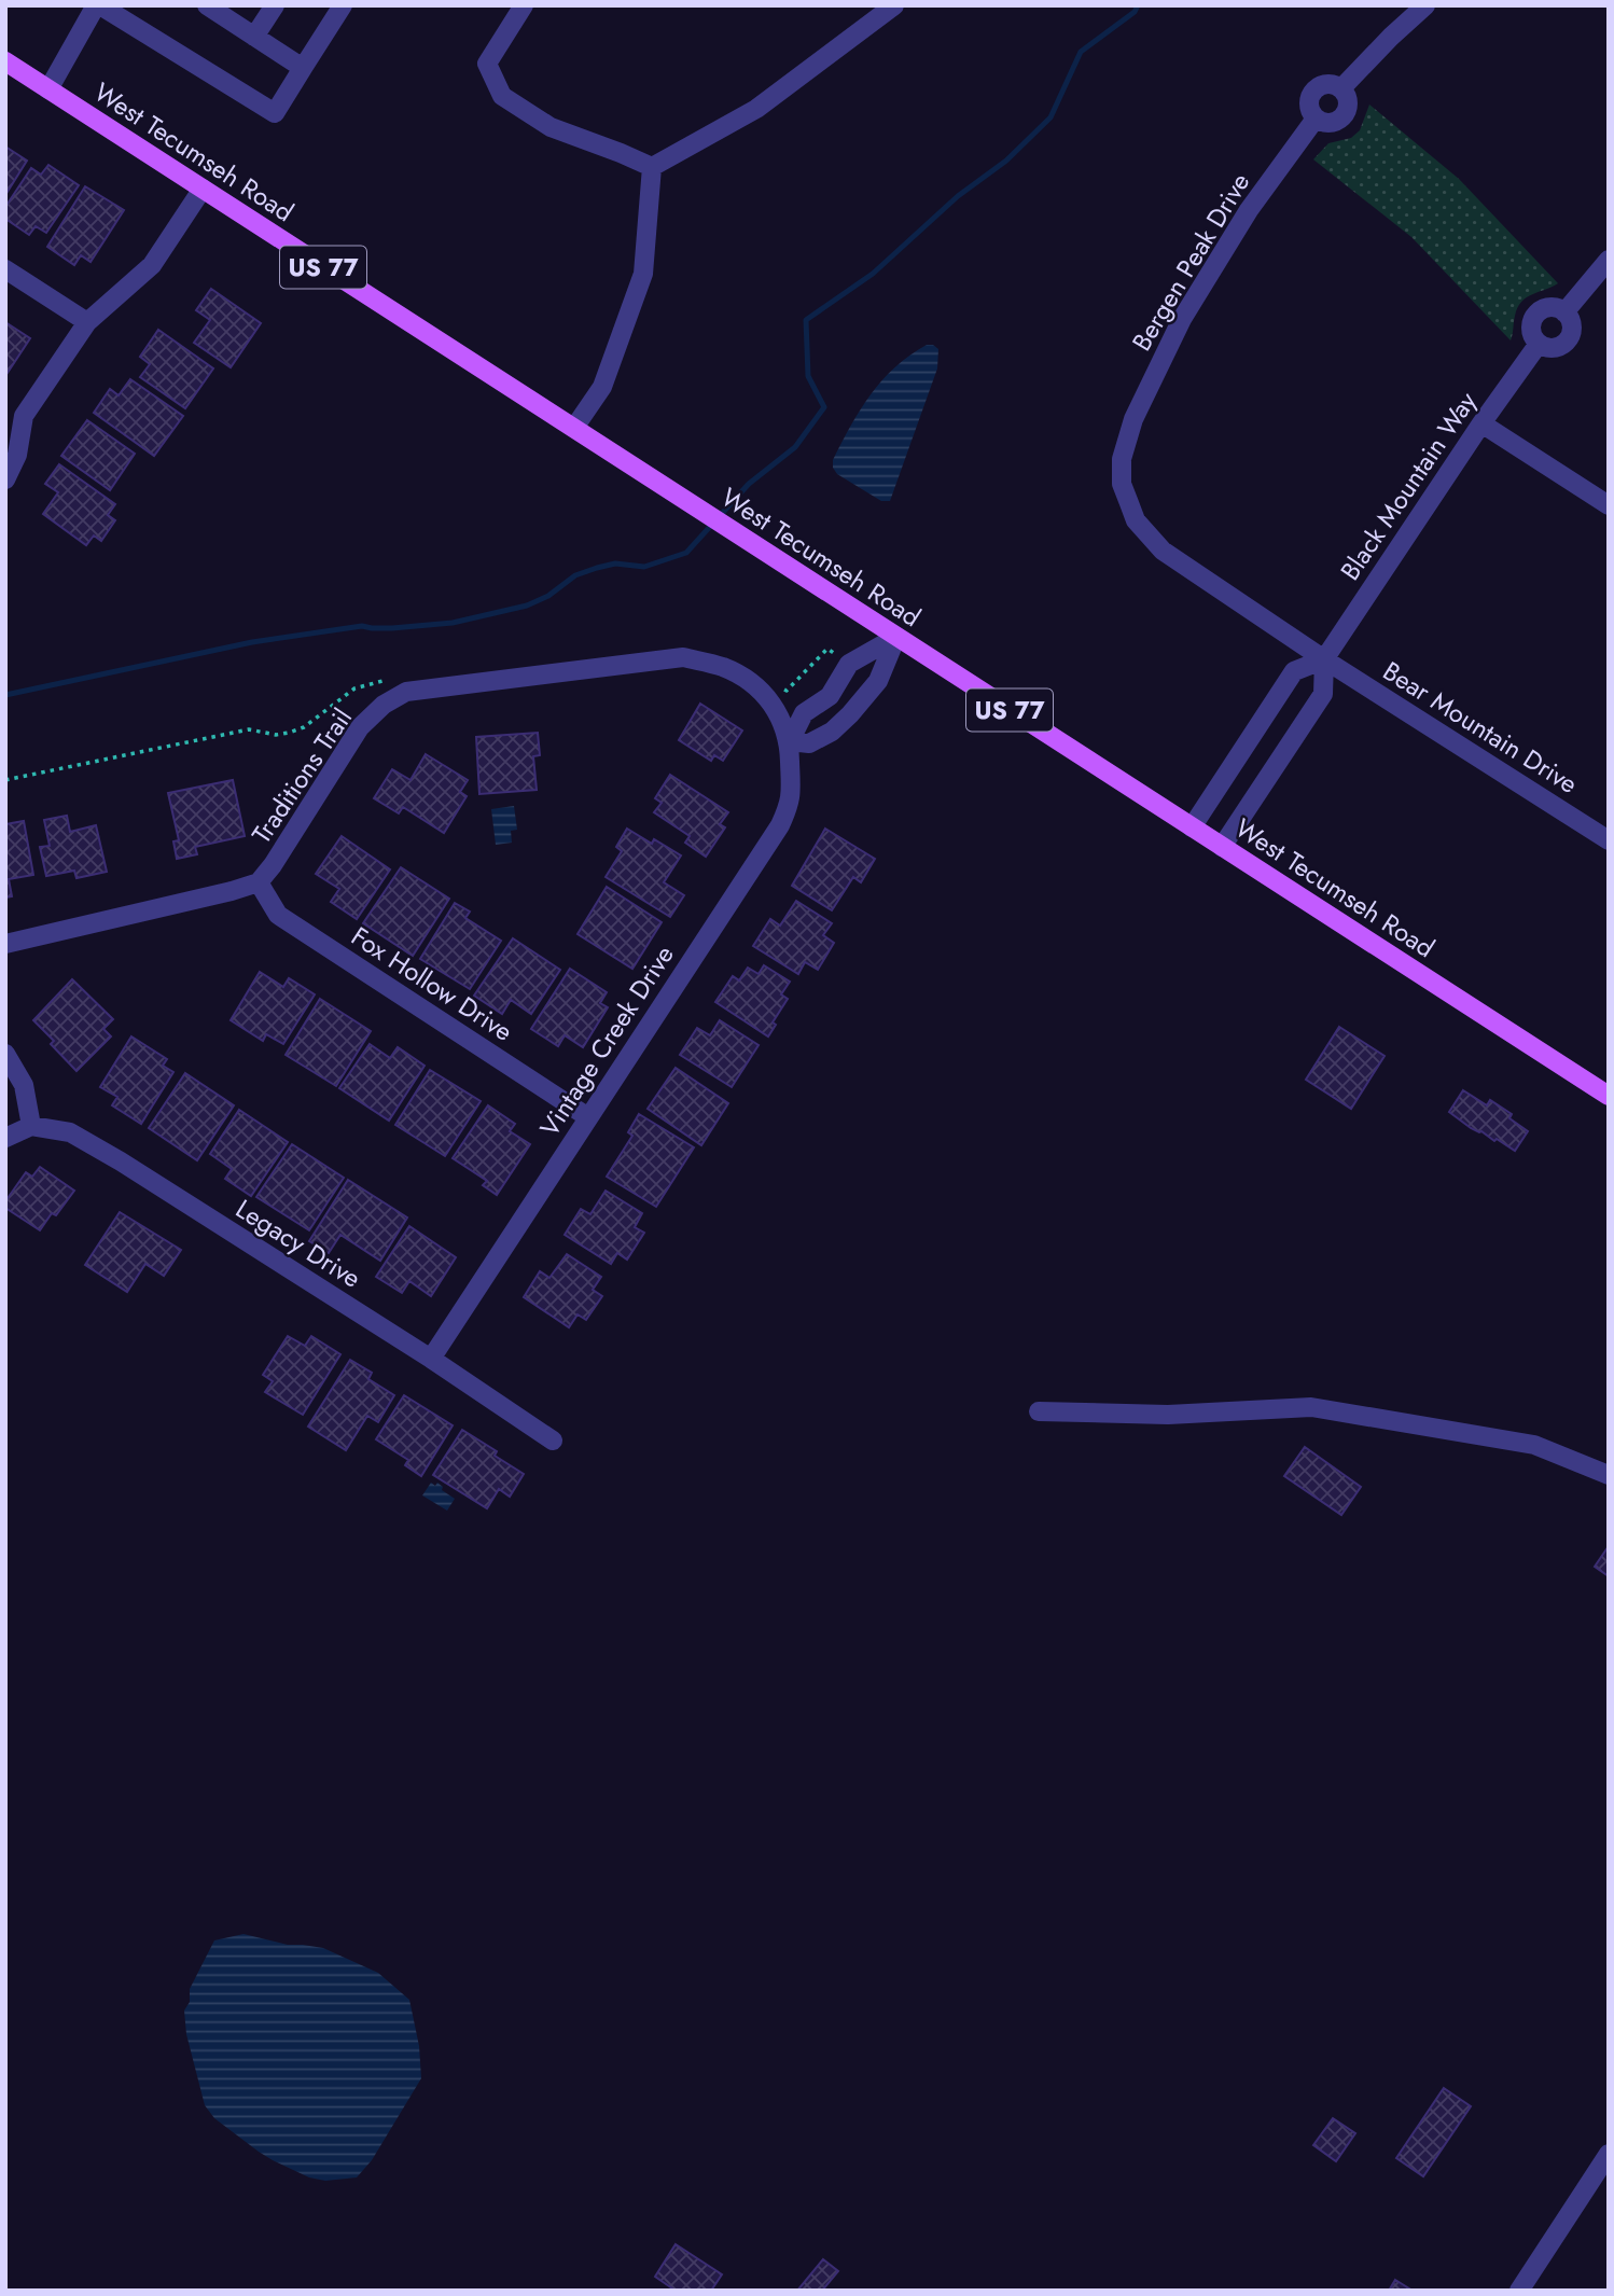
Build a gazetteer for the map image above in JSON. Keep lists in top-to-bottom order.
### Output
{
  "streets": {
    "main road": ["West Tecumseh Road", "US 77"],
    "street": [
      "Bergen Peak Drive",
      "Black Mountain Way",
      "Bear Mountain Drive",
      "Traditions Trail",
      "Fox Hollow Drive",
      "Vintage Creek Drive",
      "Legacy Drive"
    ]
  },
  "crossings": [
    ["West Tecumseh Road", "Black Mountain Way"],
    ["Bergen Peak Drive", "Black Mountain Way"],
    ["Bergen Peak Drive", "Bear Mountain Drive"],
    ["Black Mountain Way", "Bear Mountain Drive"],
    ["Traditions Trail", "Fox Hollow Drive"],
    ["Traditions Trail", "Vintage Creek Drive"],
    ["Fox Hollow Drive", "Vintage Creek Drive"],
    ["Vintage Creek Drive", "Legacy Drive"]
  ]
}
